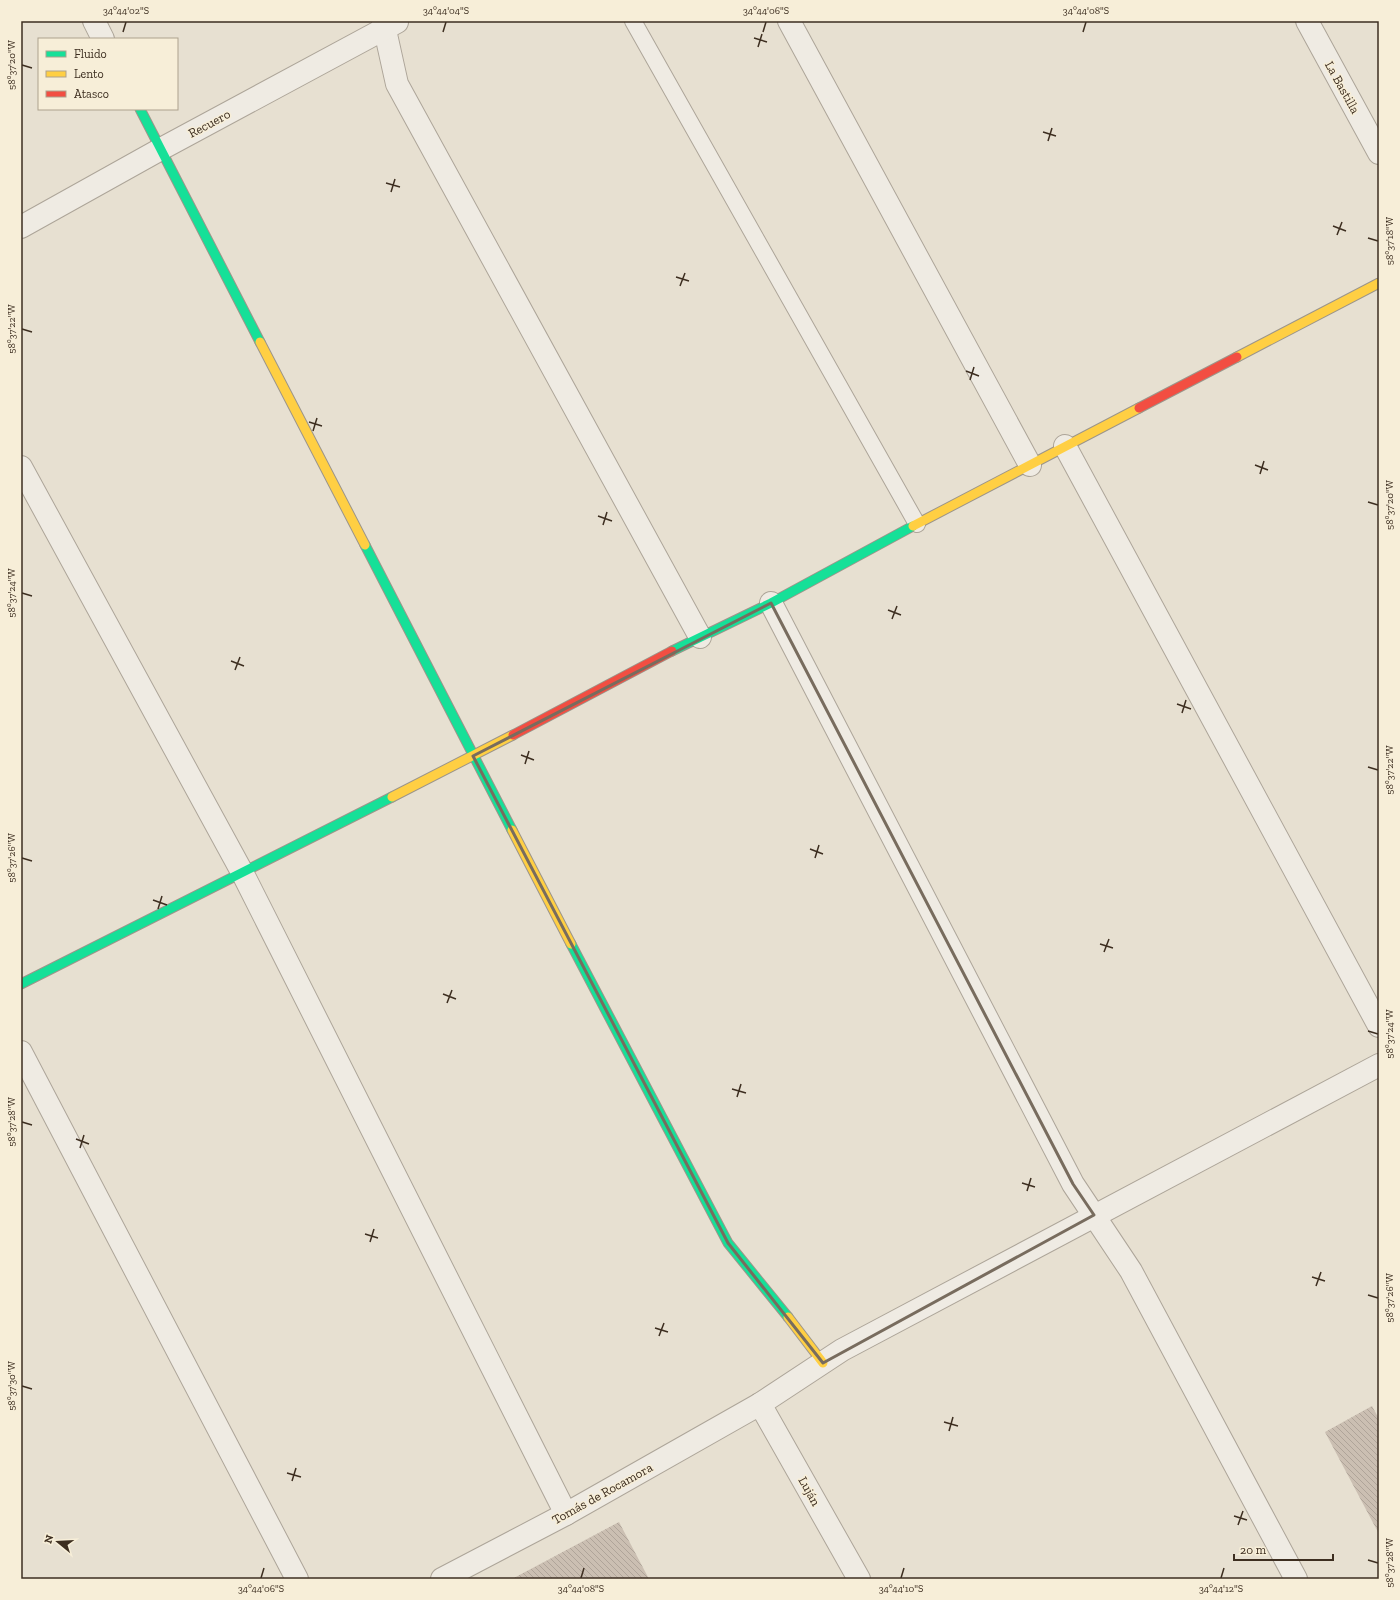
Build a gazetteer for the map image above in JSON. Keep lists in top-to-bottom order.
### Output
{
  "streets": {
    "street": [
      "La Bastilla",
      "Recuero",
      "Luján",
      "Tomás de Rocamora"
    ]
  },
  "crossings": [
    ["Luján", "Tomás de Rocamora"]
  ],
  "legend": ["Fluido", "Lento", "Atasco"],
  "scale_bar": "20 m",
  "north": "left",
  "coordinates": [
    "34°44'02\"S",
    "34°44'04\"S",
    "34°44'06\"S",
    "34°44'08\"S",
    "58°37'20\"W",
    "58°37'18\"W",
    "58°37'22\"W",
    "58°37'24\"W",
    "58°37'26\"W",
    "58°37'28\"W",
    "58°37'30\"W",
    "34°44'10\"S",
    "34°44'12\"S"
  ]
}
